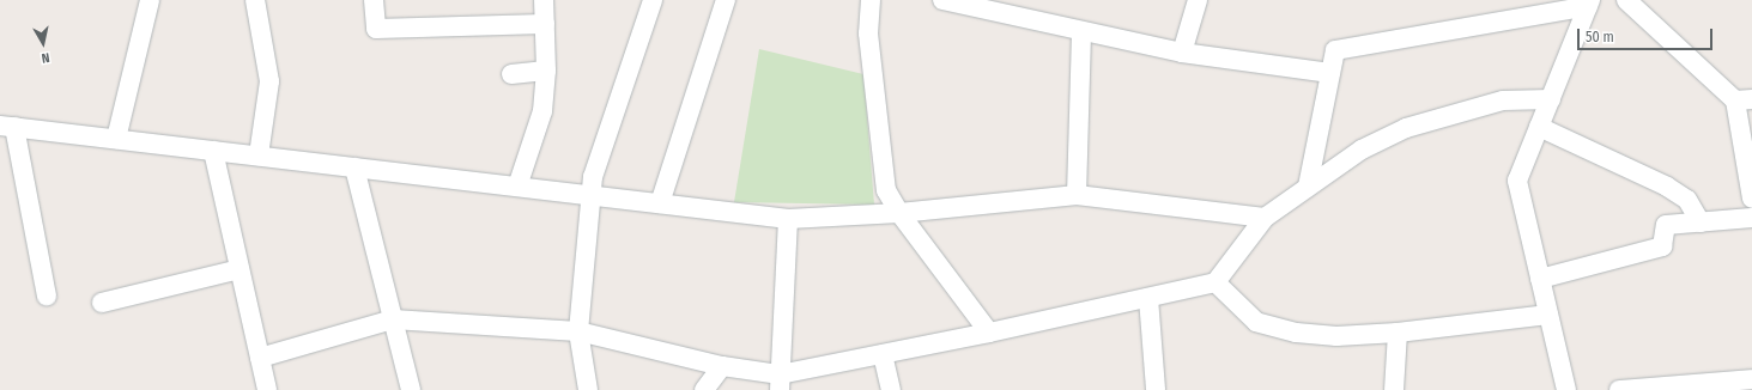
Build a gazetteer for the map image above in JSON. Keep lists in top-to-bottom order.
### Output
{
  "scale_bar": "50 m",
  "north": "bottom"
}
